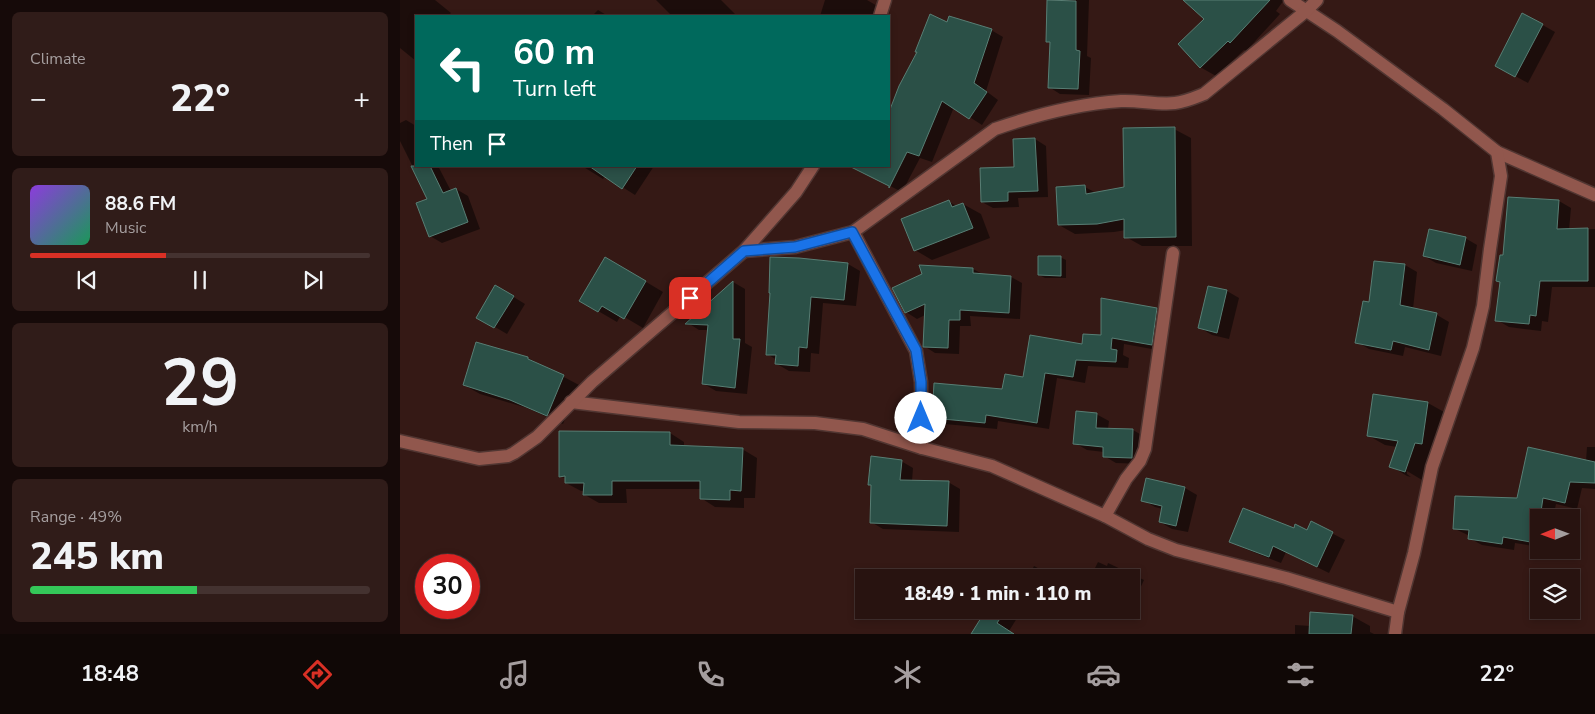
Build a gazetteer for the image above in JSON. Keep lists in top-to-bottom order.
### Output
{
  "north": "left",
  "page": {
    "tile": [
      "Climate",
      ["29", "km/h"],
      ["Range · 49%", "245 km"]
    ],
    "turn": ["60 m", "Turn left"],
    "heat": ["−", "22°", "+"],
    "then": "Then",
    "song": ["88.6 FM", "Music"],
    "limit": "30",
    "trip": "18:49 · 1 min · 110 m",
    "tabs": ["18:48", "22°"]
  }
}
